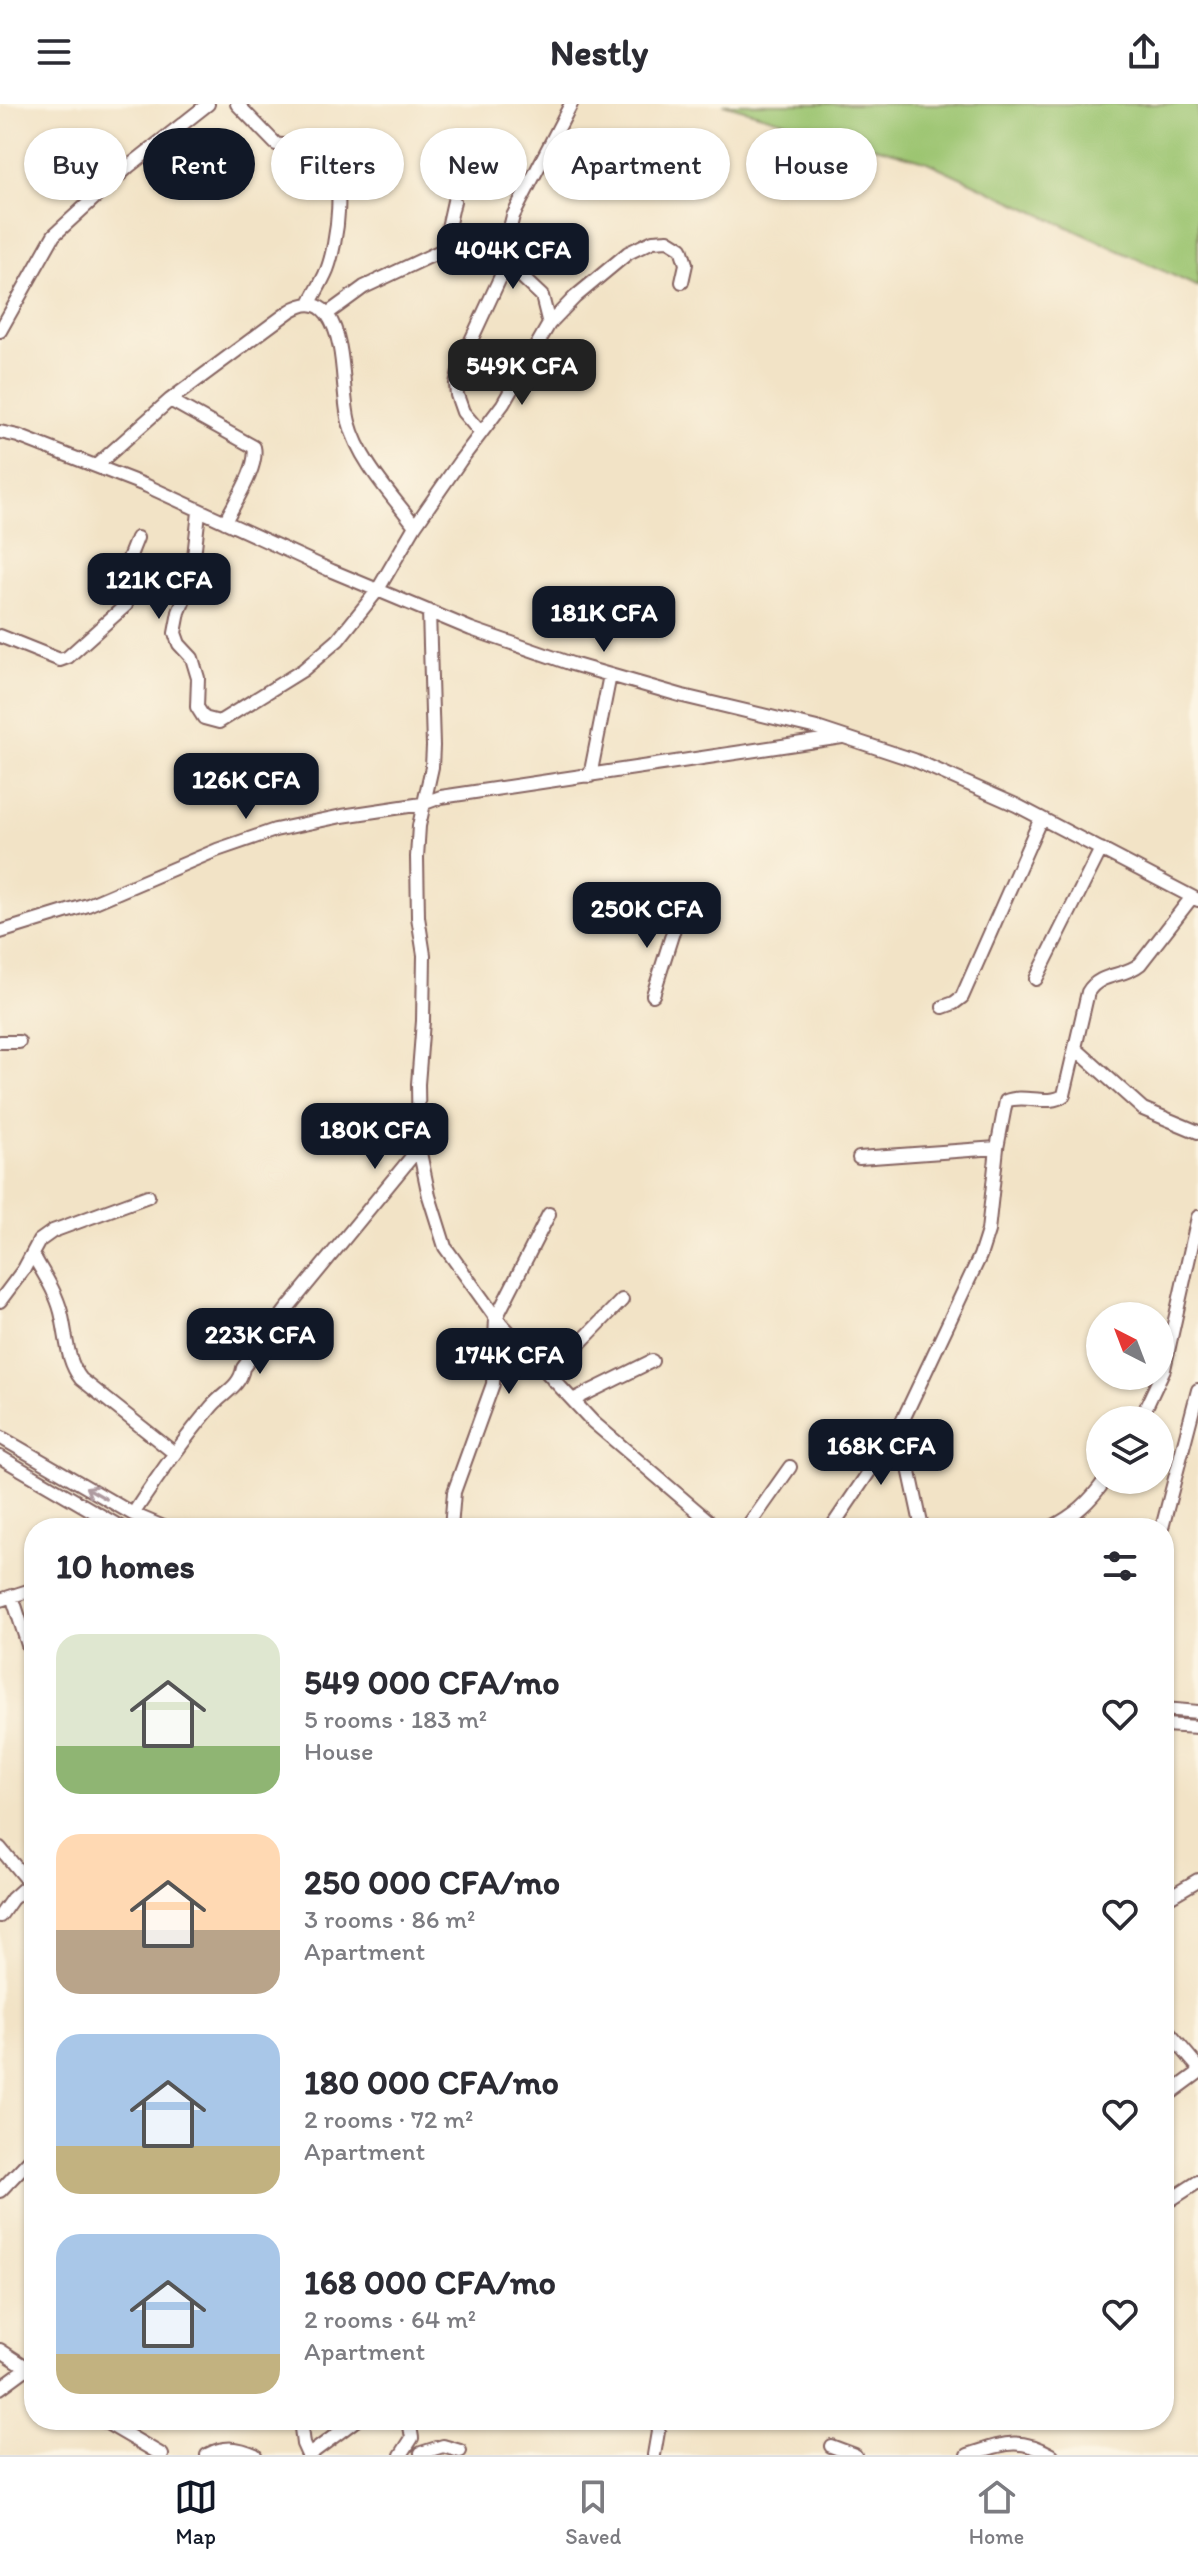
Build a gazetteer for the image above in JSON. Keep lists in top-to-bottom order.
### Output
{
  "north": "top left",
  "page": {
    "header": "Nestly",
    "chip": [
      "Buy",
      "Rent",
      "Filters",
      "New",
      "Apartment",
      "House"
    ],
    "price": [
      "404K CFA",
      "549K CFA",
      "121K CFA",
      "181K CFA",
      "126K CFA",
      "250K CFA",
      "180K CFA",
      "223K CFA",
      "174K CFA",
      "168K CFA"
    ],
    "heading": "10 homes",
    "list": [
      {
        "name": "549 000 CFA/mo",
        "note": "5 rooms · 183 m² · House"
      },
      {
        "name": "250 000 CFA/mo",
        "note": "3 rooms · 86 m² · Apartment"
      },
      {
        "name": "180 000 CFA/mo",
        "note": "2 rooms · 72 m² · Apartment"
      },
      {
        "name": "168 000 CFA/mo",
        "note": "2 rooms · 64 m² · Apartment"
      }
    ],
    "tabs": ["Map", "Saved", "Home"]
  }
}
